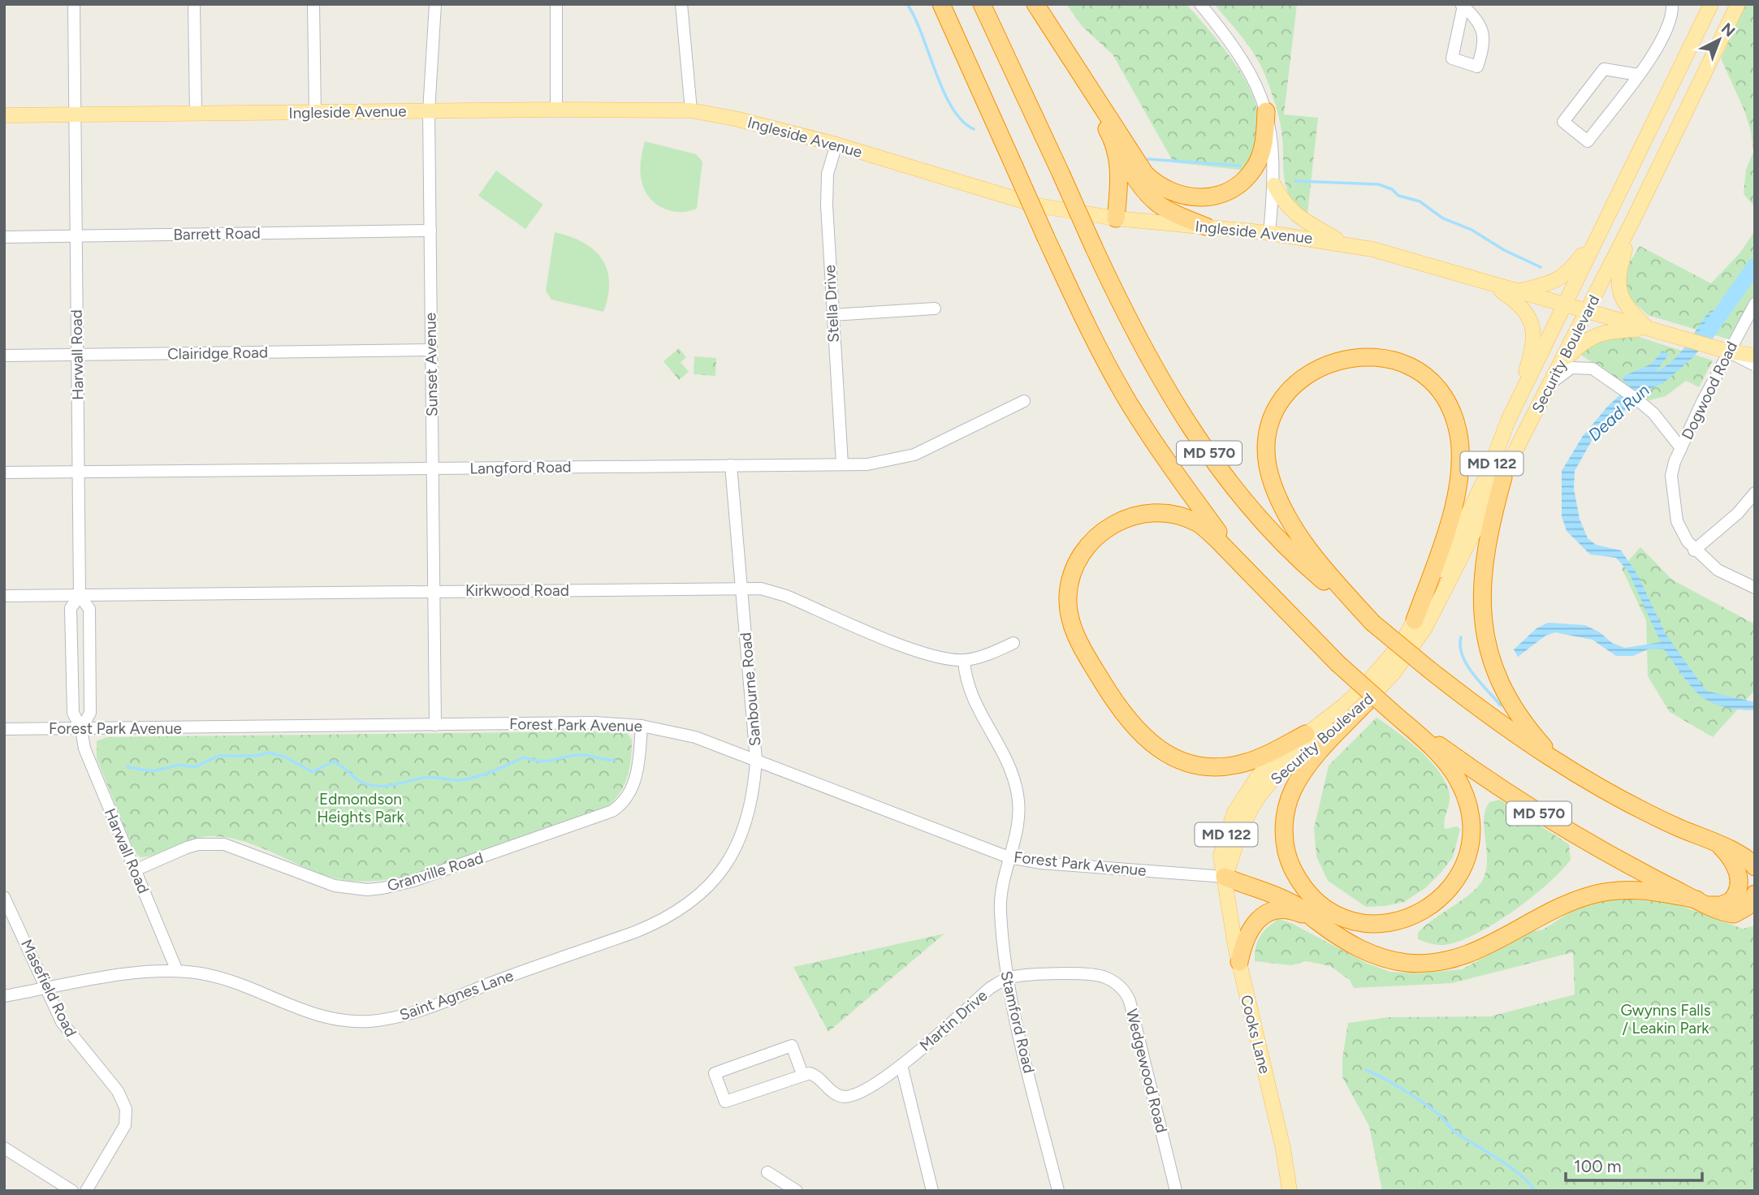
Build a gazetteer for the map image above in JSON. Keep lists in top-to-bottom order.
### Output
{
  "streets": {
    "highway": ["MD 570"],
    "main road": [
      "Ingleside Avenue",
      "Security Boulevard",
      "MD 122",
      "Cooks Lane"
    ],
    "street": [
      "Barrett Road",
      "Stella Drive",
      "Clairidge Road",
      "Harwall Road",
      "Sunset Avenue",
      "Dogwood Road",
      "Langford Road",
      "Kirkwood Road",
      "Sanbourne Road",
      "Forest Park Avenue",
      "Granville Road",
      "Masefield Road",
      "Saint Agnes Lane",
      "Martin Drive",
      "Stamford Road",
      "Wedgewood Road"
    ]
  },
  "crossings": [
    ["Ingleside Avenue", "Stella Drive"],
    ["Ingleside Avenue", "Security Boulevard"],
    ["Ingleside Avenue", "Harwall Road"],
    ["Ingleside Avenue", "Sunset Avenue"],
    ["Barrett Road", "Harwall Road"],
    ["Barrett Road", "Sunset Avenue"],
    ["Stella Drive", "Langford Road"],
    ["Clairidge Road", "Harwall Road"],
    ["Clairidge Road", "Sunset Avenue"],
    ["Security Boulevard", "Forest Park Avenue"],
    ["Security Boulevard", "Cooks Lane"],
    ["Harwall Road", "Langford Road"],
    ["Harwall Road", "Kirkwood Road"],
    ["Harwall Road", "Forest Park Avenue"],
    ["Harwall Road", "Granville Road"],
    ["Harwall Road", "Saint Agnes Lane"],
    ["Sunset Avenue", "Langford Road"],
    ["Sunset Avenue", "Kirkwood Road"],
    ["Sunset Avenue", "Forest Park Avenue"],
    ["Langford Road", "Sanbourne Road"],
    ["Kirkwood Road", "Sanbourne Road"],
    ["Kirkwood Road", "Stamford Road"],
    ["Sanbourne Road", "Forest Park Avenue"],
    ["Sanbourne Road", "Saint Agnes Lane"],
    ["Forest Park Avenue", "Granville Road"],
    ["Forest Park Avenue", "Stamford Road"],
    ["Forest Park Avenue", "Cooks Lane"],
    ["Masefield Road", "Saint Agnes Lane"],
    ["Martin Drive", "Stamford Road"],
    ["Martin Drive", "Wedgewood Road"]
  ],
  "water": ["Dead Run"],
  "parks": ["Edmondson Heights Park", "Gwynns Falls / Leakin Park"],
  "scale_bar": "100 m",
  "north": "top right"
}
